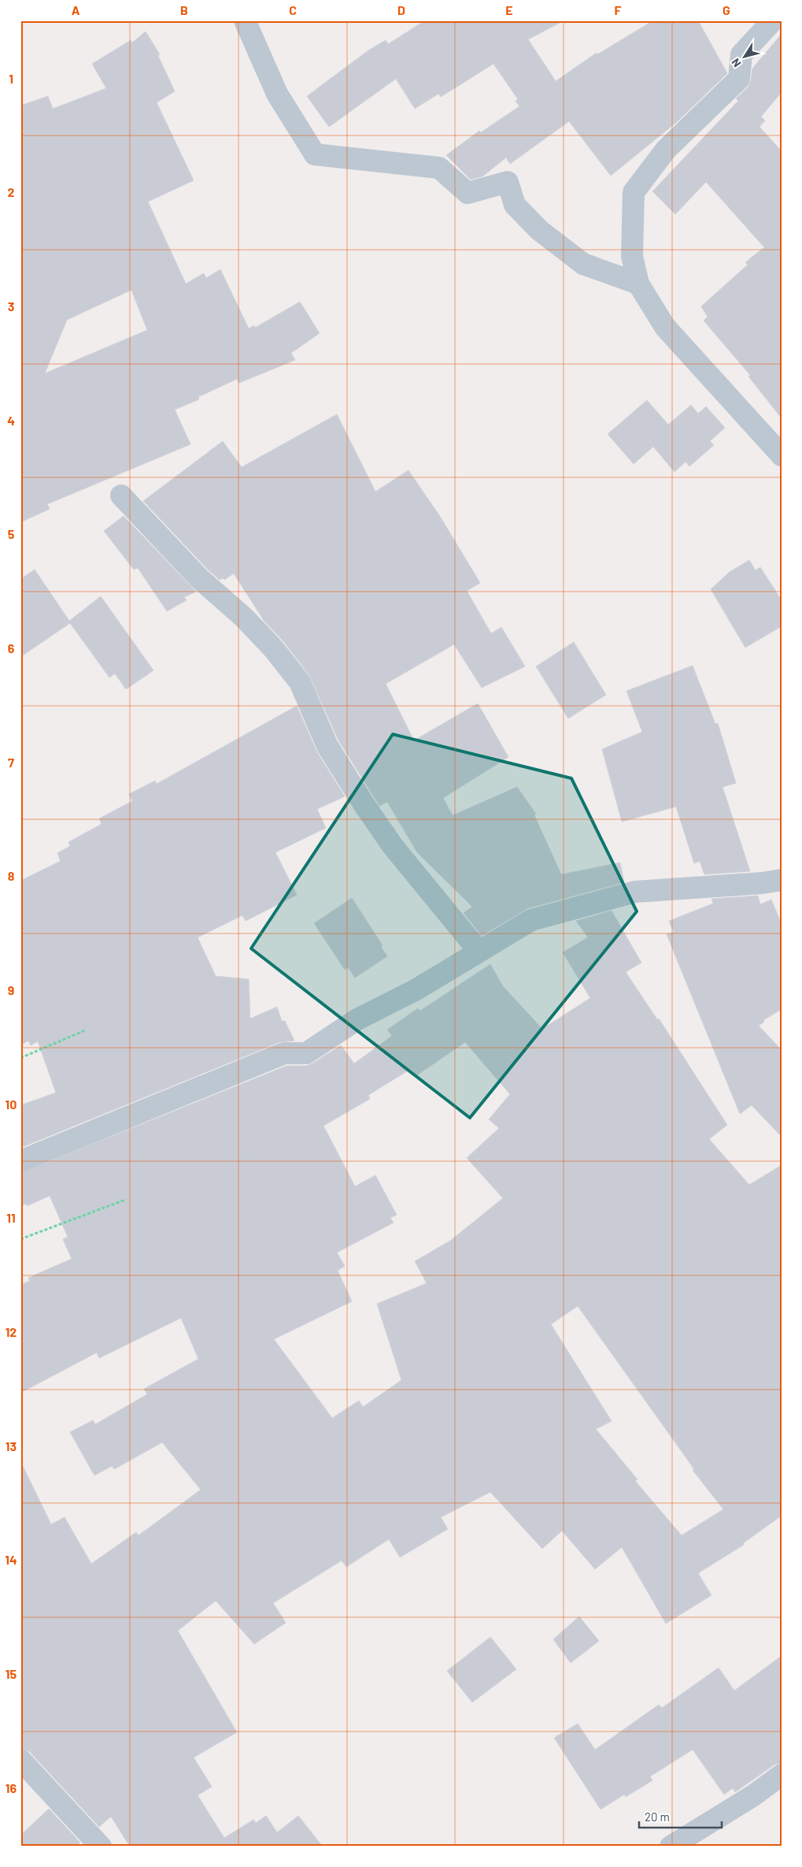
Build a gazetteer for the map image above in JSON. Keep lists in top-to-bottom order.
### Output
{
  "scale_bar": "20 m",
  "north": "bottom left",
  "grid": {
    "columns": [
      "A",
      "B",
      "C",
      "D",
      "E",
      "F",
      "G"
    ],
    "rows": [
      "1",
      "2",
      "3",
      "4",
      "5",
      "6",
      "7",
      "8",
      "9",
      "10",
      "11",
      "12",
      "13",
      "14",
      "15",
      "16"
    ]
  }
}
